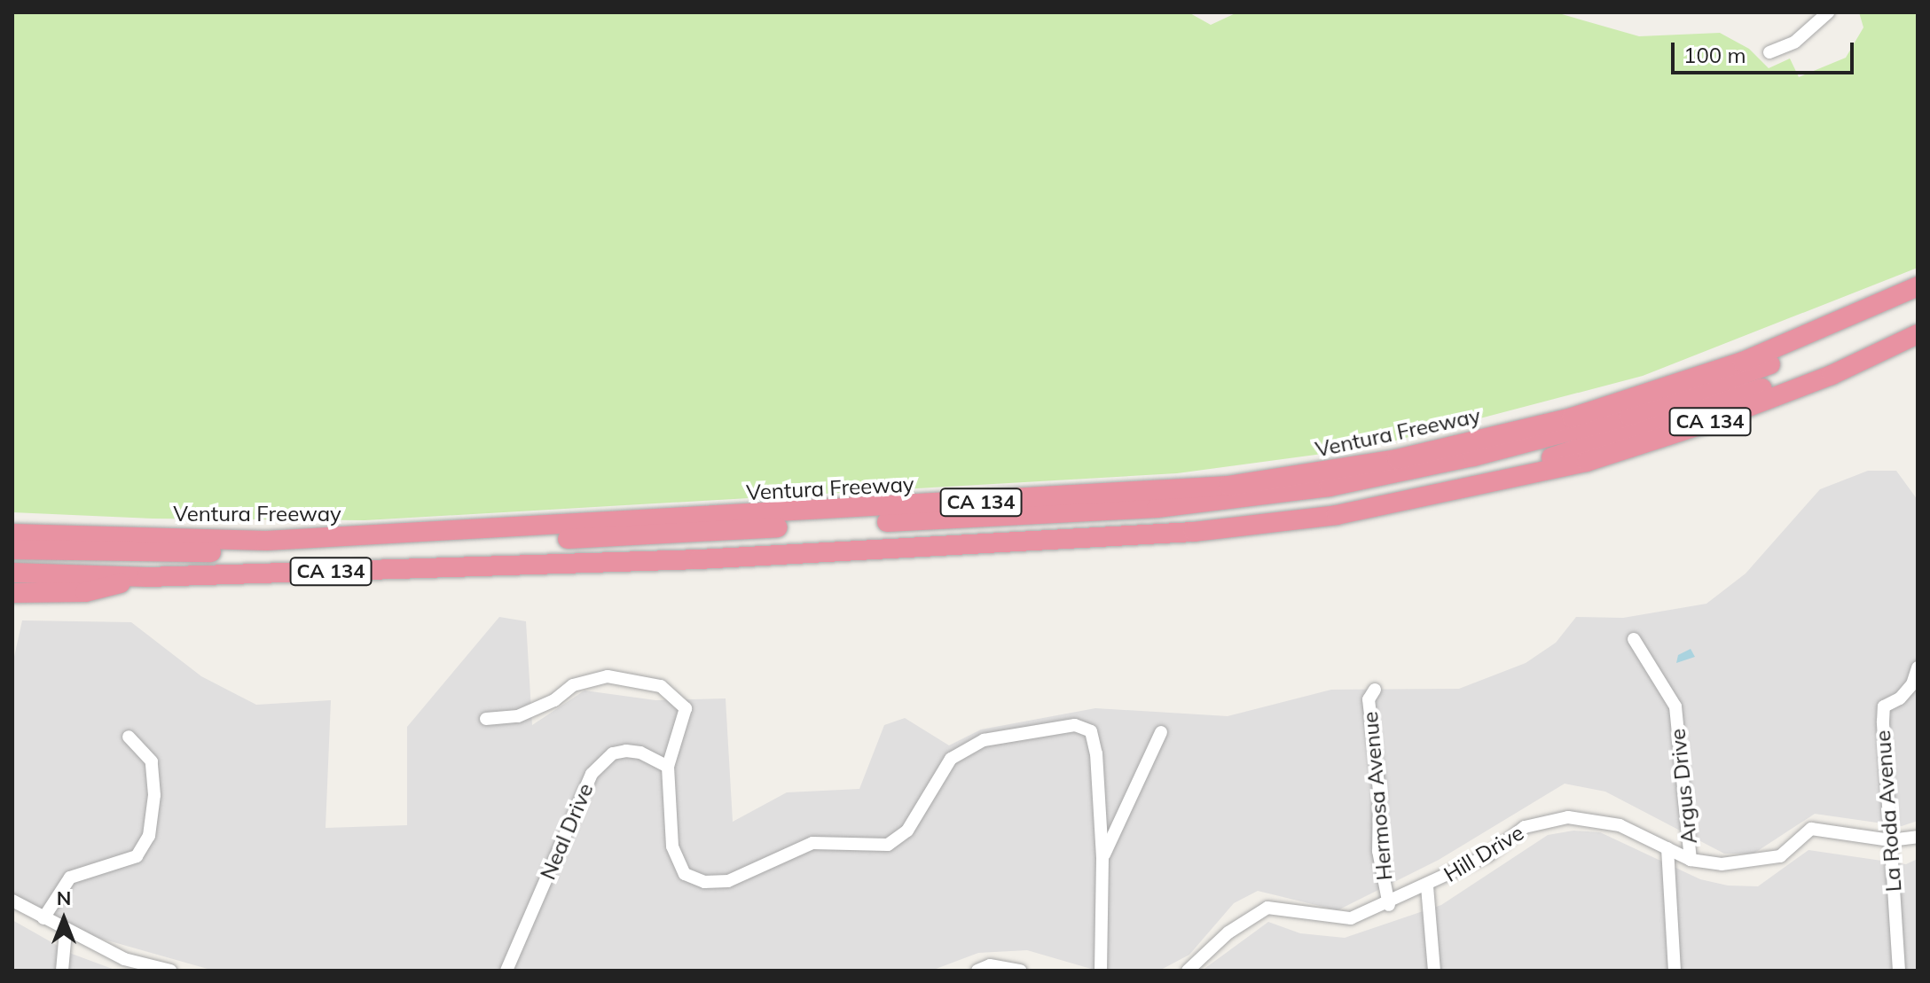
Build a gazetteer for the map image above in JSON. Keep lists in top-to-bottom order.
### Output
{
  "streets": {
    "highway": ["CA 134", "Ventura Freeway"],
    "street": [
      "Argus Drive",
      "Hermosa Avenue",
      "La Roda Avenue",
      "Neal Drive",
      "Hill Drive"
    ]
  },
  "crossings": [
    ["Argus Drive", "Hill Drive"],
    ["Hermosa Avenue", "Hill Drive"],
    ["La Roda Avenue", "Hill Drive"]
  ],
  "scale_bar": "100 m",
  "north": "top"
}
